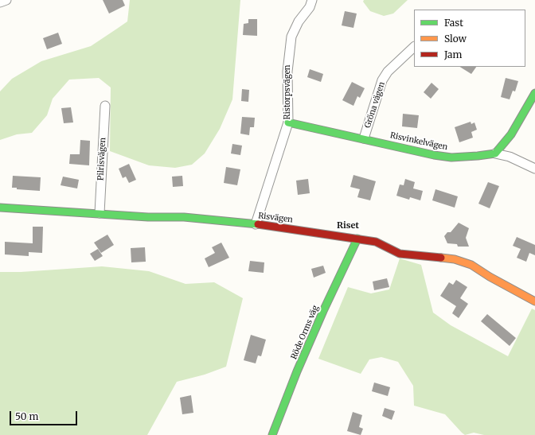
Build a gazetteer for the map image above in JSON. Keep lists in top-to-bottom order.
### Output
{
  "streets": {
    "street": [
      "Ristorpsvägen",
      "Gröna vägen",
      "Risvinkelvägen",
      "Pilrisvägen",
      "Risvägen",
      "Röde Orms väg"
    ]
  },
  "crossings": [
    ["Ristorpsvägen", "Risvinkelvägen"],
    ["Ristorpsvägen", "Risvägen"],
    ["Gröna vägen", "Risvinkelvägen"],
    ["Pilrisvägen", "Risvägen"],
    ["Risvägen", "Röde Orms väg"]
  ],
  "districts": ["Riset"],
  "legend": ["Fast", "Slow", "Jam"],
  "scale_bar": "50 m"
}
